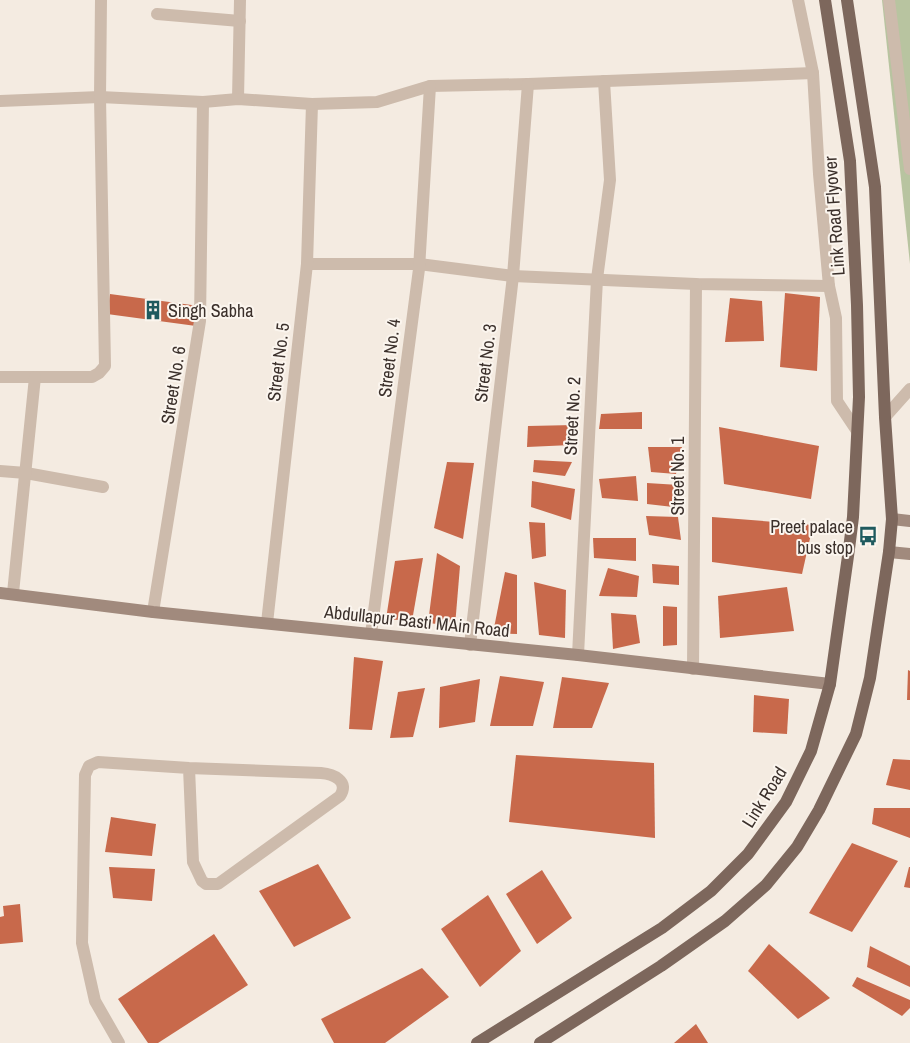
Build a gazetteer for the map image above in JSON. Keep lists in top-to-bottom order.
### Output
{
  "streets": {
    "main road": ["Link Road Flyover", "Link Road"],
    "street": [
      "Street No. 4",
      "Street No. 5",
      "Street No. 3",
      "Street No. 6",
      "Street No. 2",
      "Street No. 1",
      "Abdullapur Basti MAin Road"
    ]
  },
  "crossings": [
    ["Link Road Flyover", "Link Road"],
    ["Street No. 4", "Abdullapur Basti MAin Road"],
    ["Street No. 5", "Abdullapur Basti MAin Road"],
    ["Street No. 3", "Abdullapur Basti MAin Road"],
    ["Street No. 6", "Abdullapur Basti MAin Road"],
    ["Street No. 2", "Abdullapur Basti MAin Road"],
    ["Street No. 1", "Abdullapur Basti MAin Road"],
    ["Abdullapur Basti MAin Road", "Link Road"]
  ],
  "places": {
    "building": ["Singh Sabha"],
    "bus stop": ["Preet palace bus stop"]
  }
}
